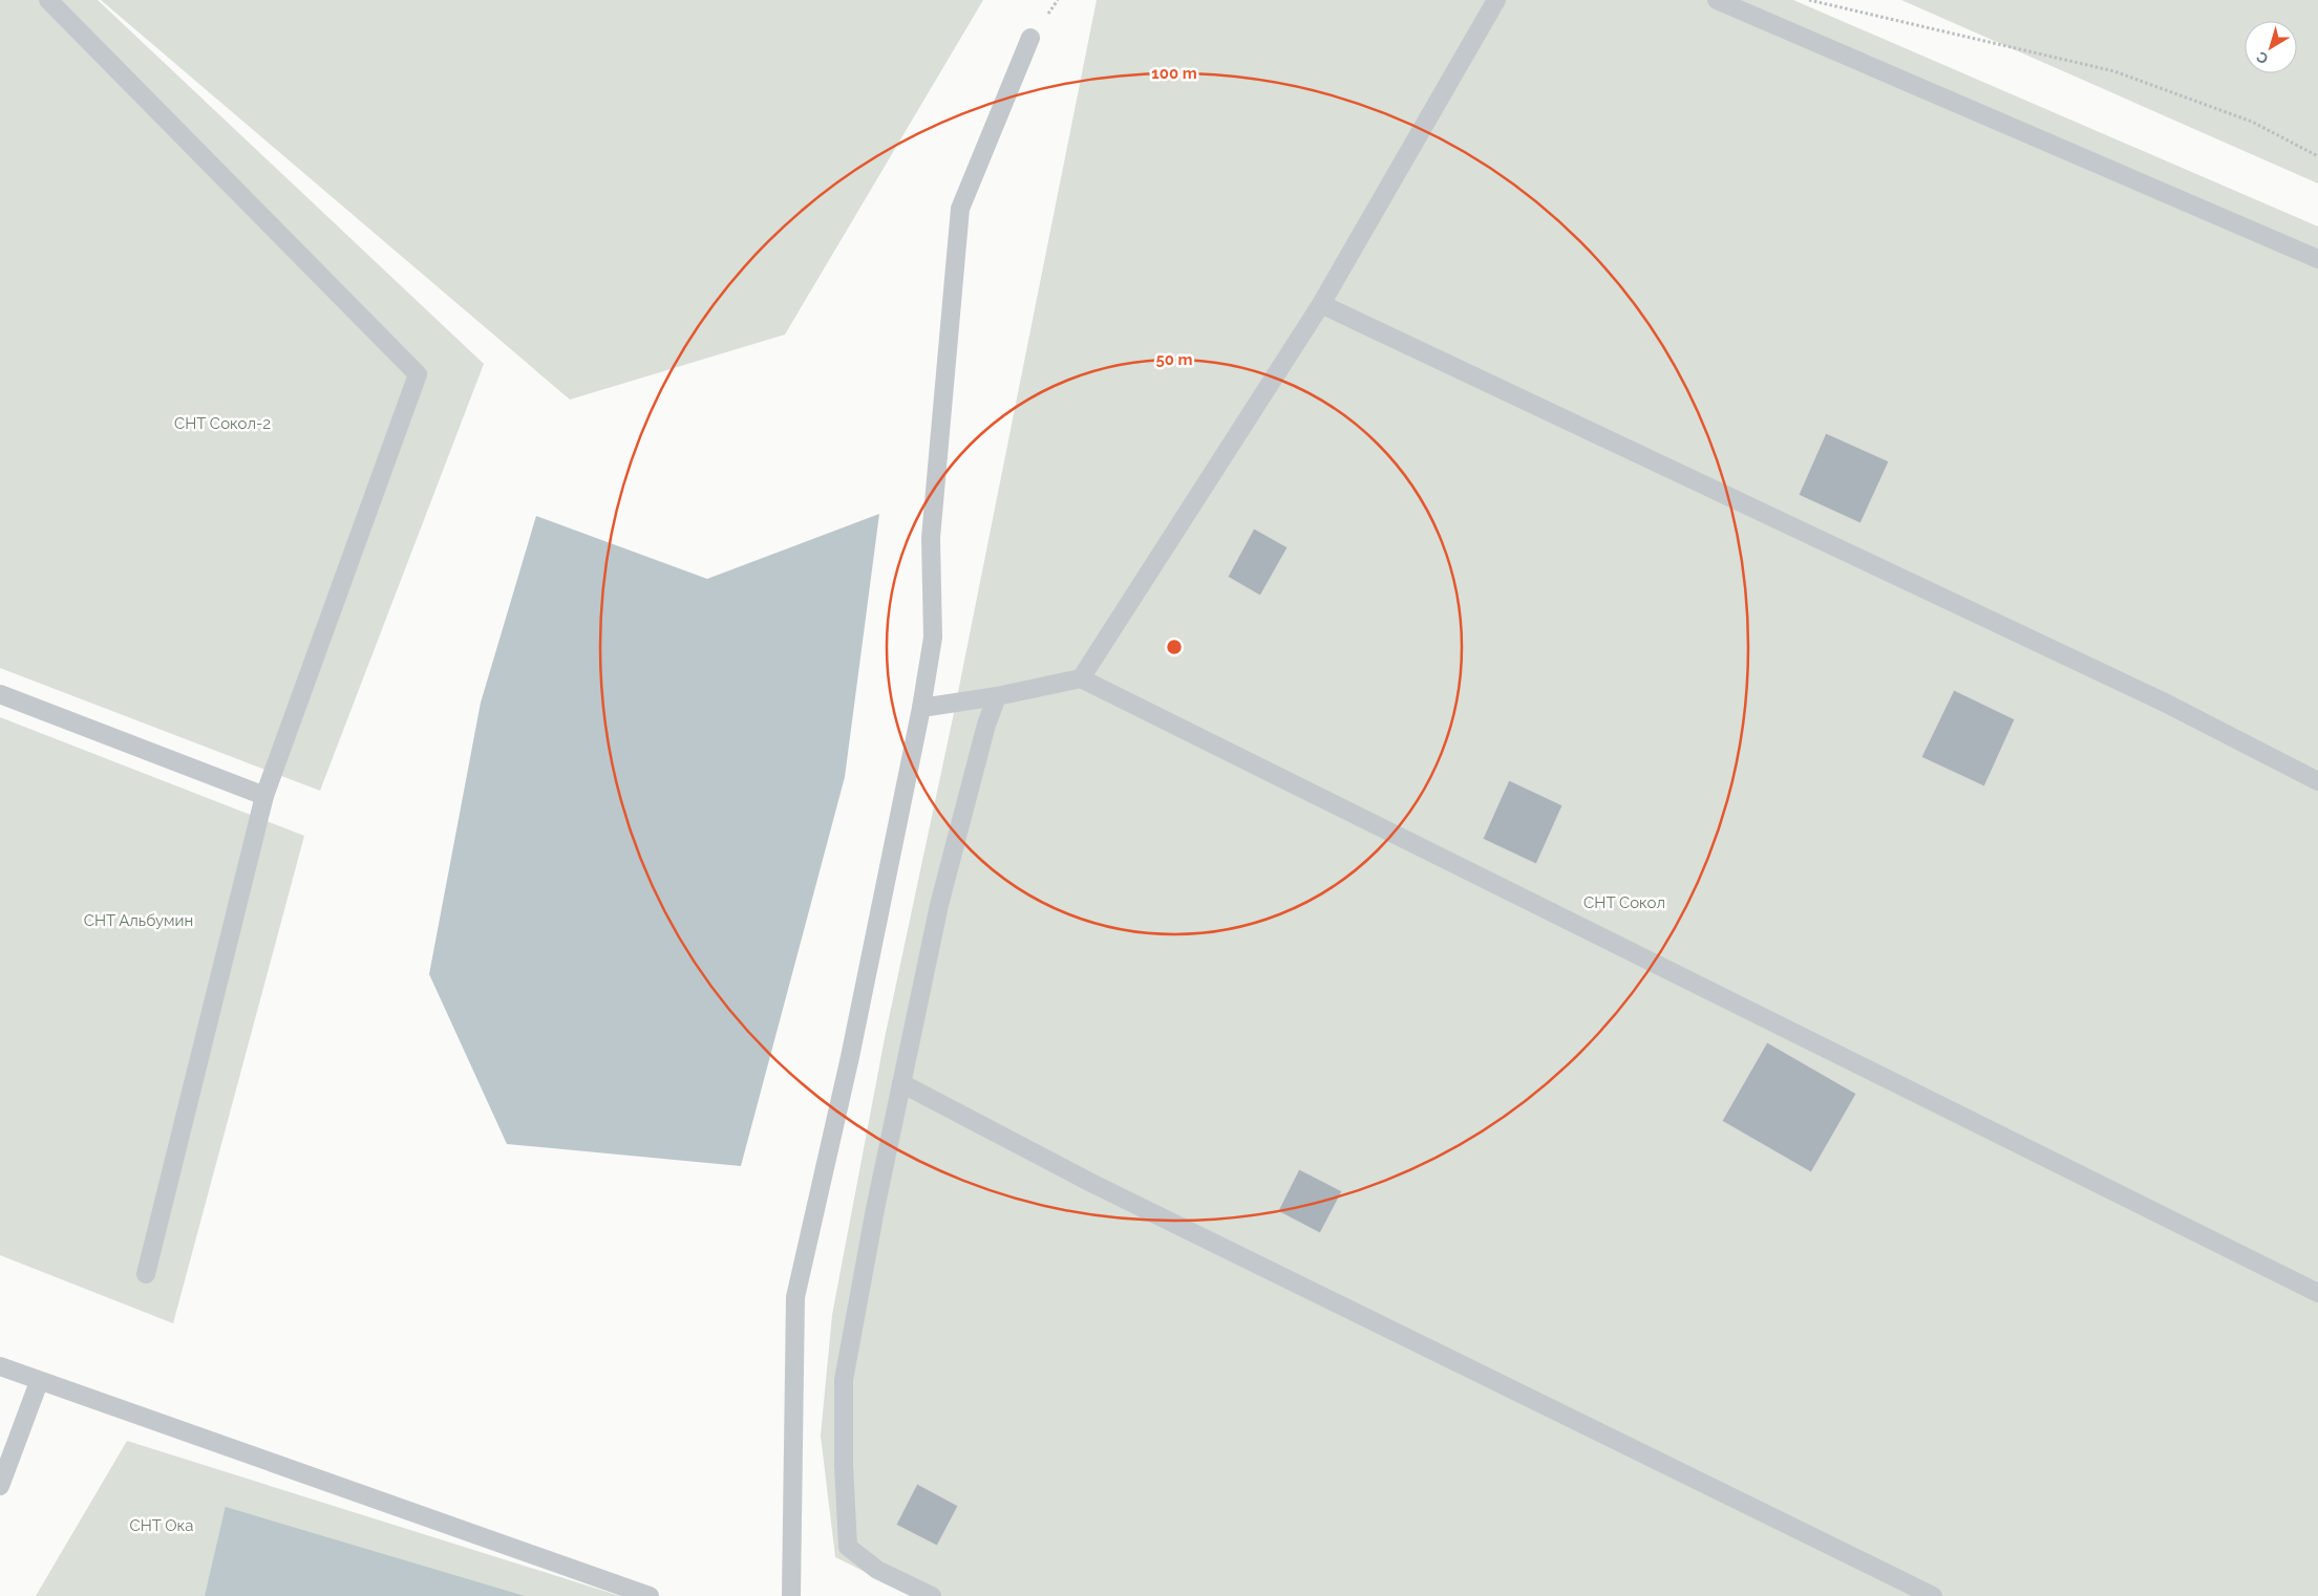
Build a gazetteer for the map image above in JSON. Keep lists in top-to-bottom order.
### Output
{
  "parks": [
    "СНТ Сокол-2",
    "СНТ Сокол",
    "СНТ Альбумин",
    "СНТ Ока"
  ],
  "north": "bottom left",
  "rings": ["100 m", "50 m"]
}
